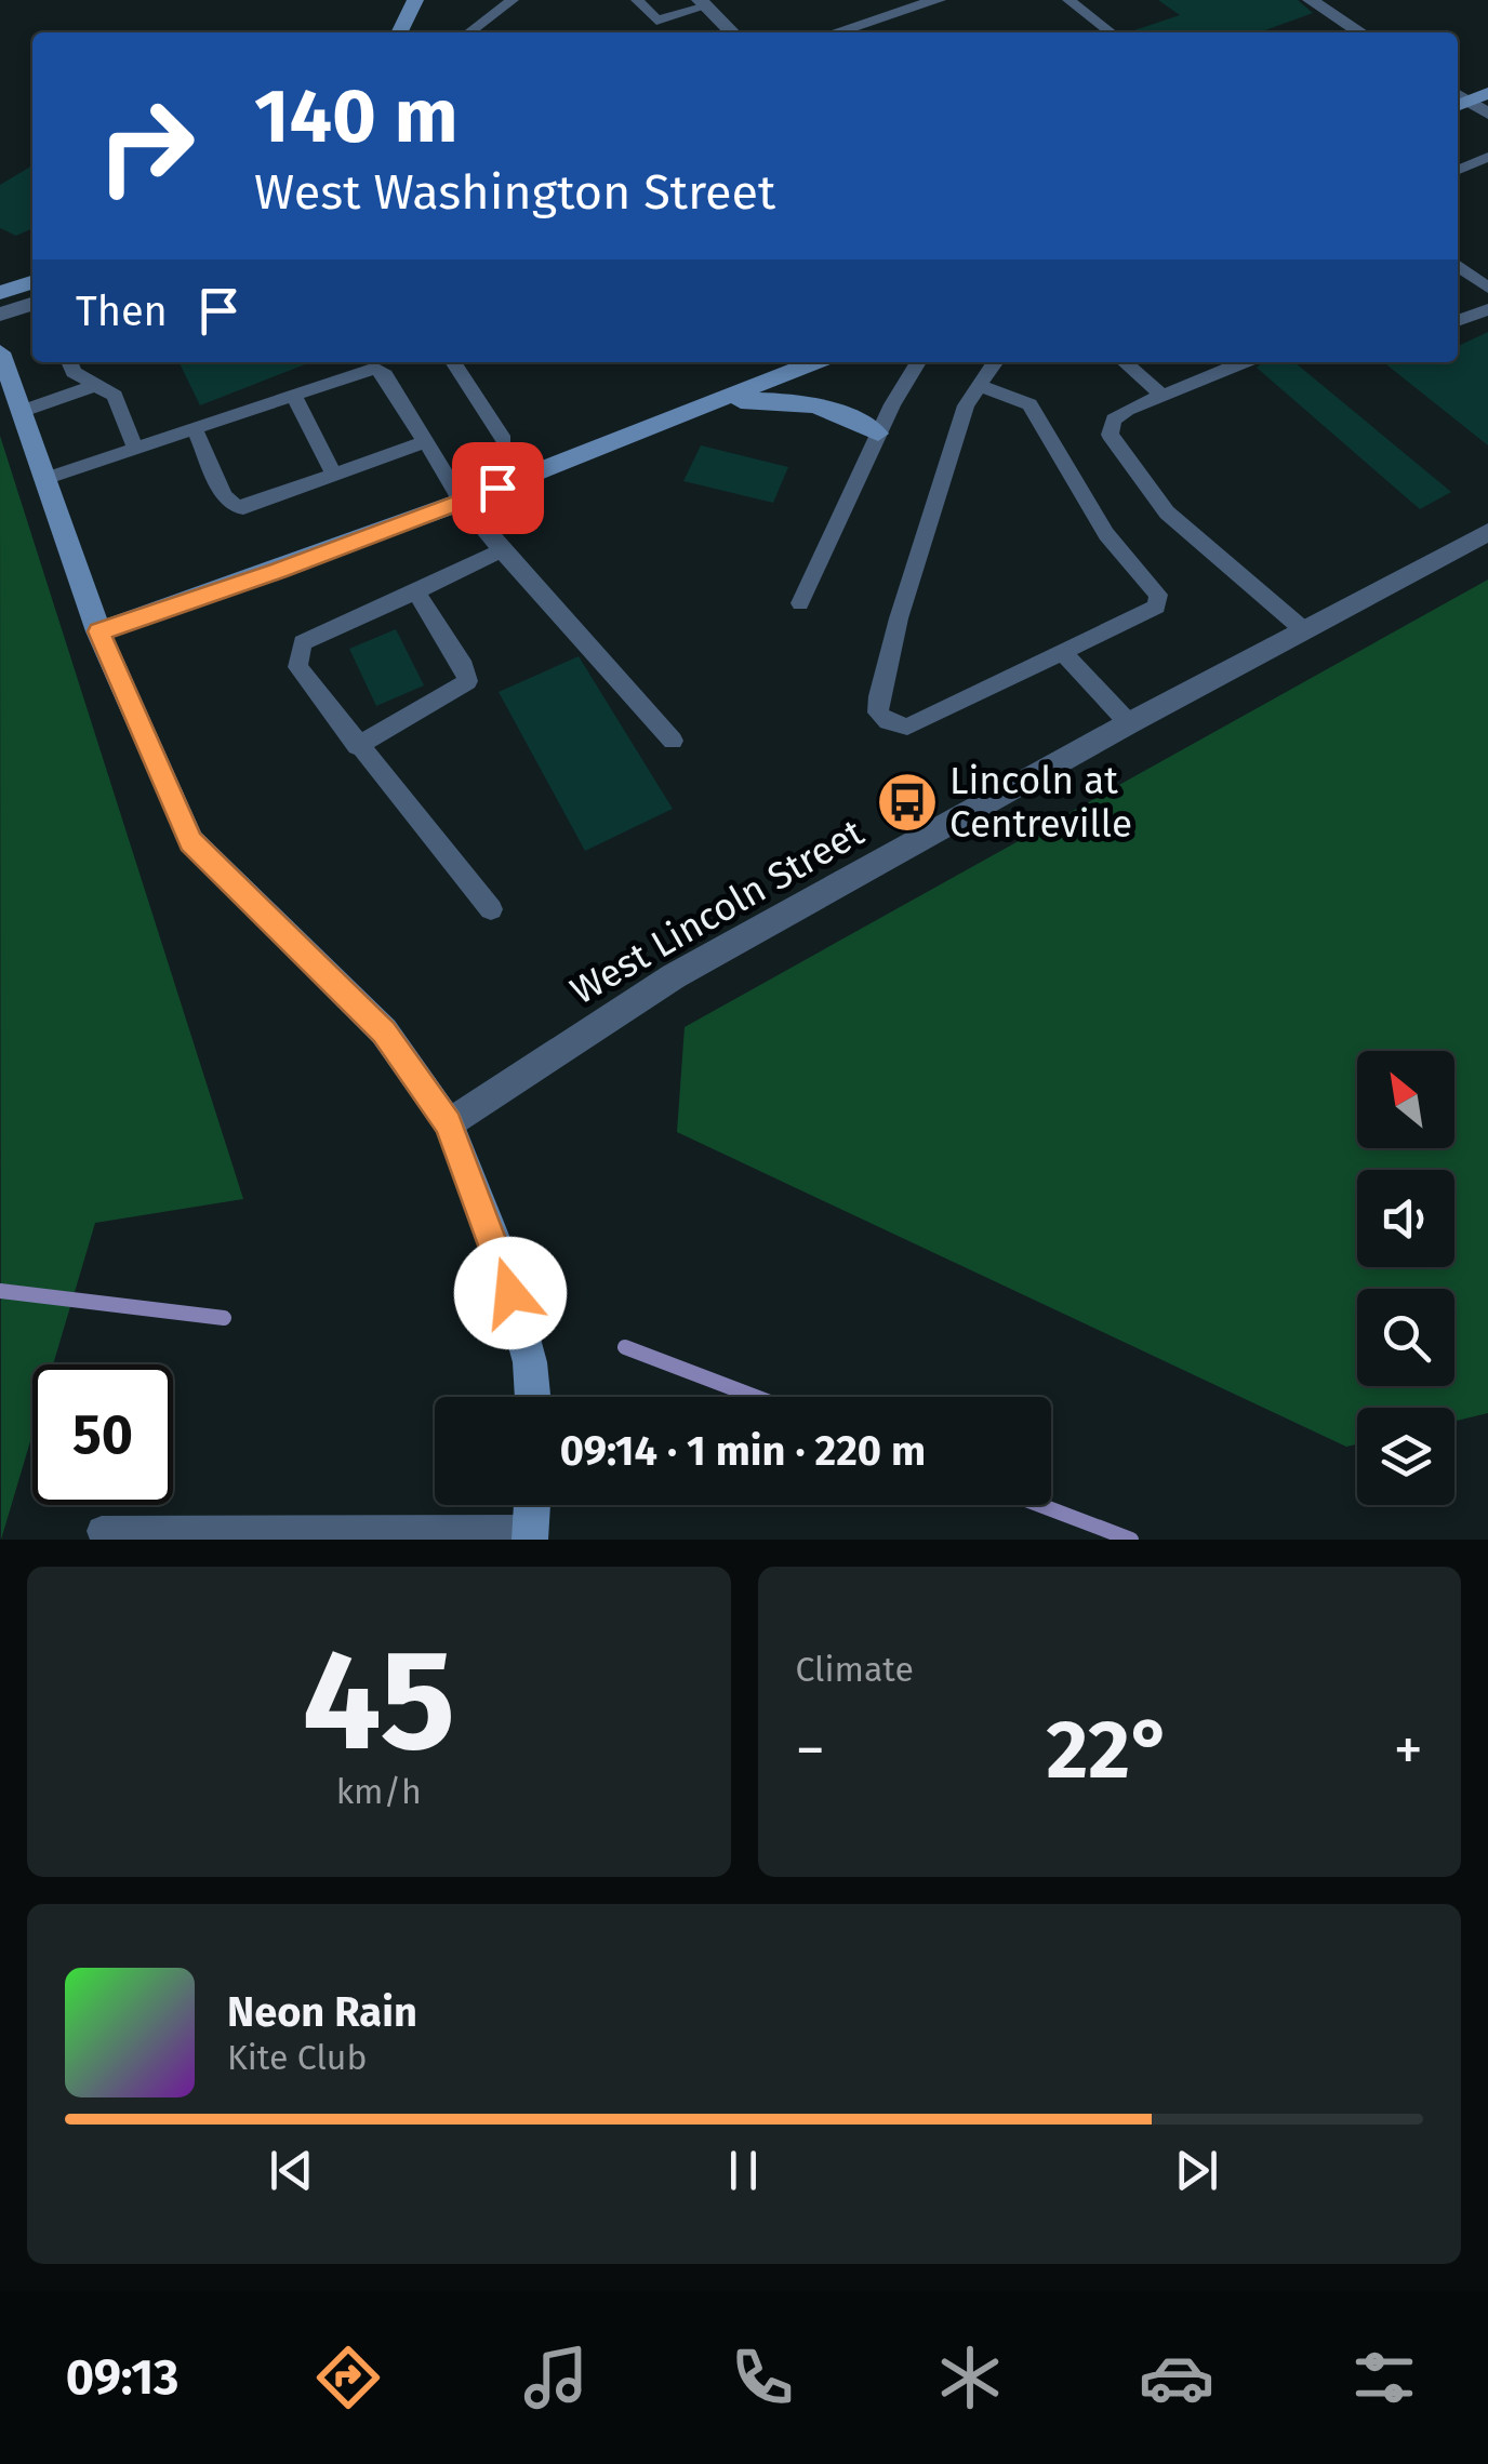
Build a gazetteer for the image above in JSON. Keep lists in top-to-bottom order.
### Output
{
  "streets": {
    "street": ["West Lincoln Street"]
  },
  "places": {
    "bus stop": ["Lincoln at Centreville"]
  },
  "north": "top left",
  "page": {
    "turn": ["140 m", "West Washington Street"],
    "then": "Then",
    "limit": "50",
    "trip": "09:14 · 1 min · 220 m",
    "tile": [
      ["45", "km/h"],
      "Climate"
    ],
    "heat": ["−", "22°", "+"],
    "song": ["Neon Rain", "Kite Club"],
    "tabs": "09:13"
  }
}
